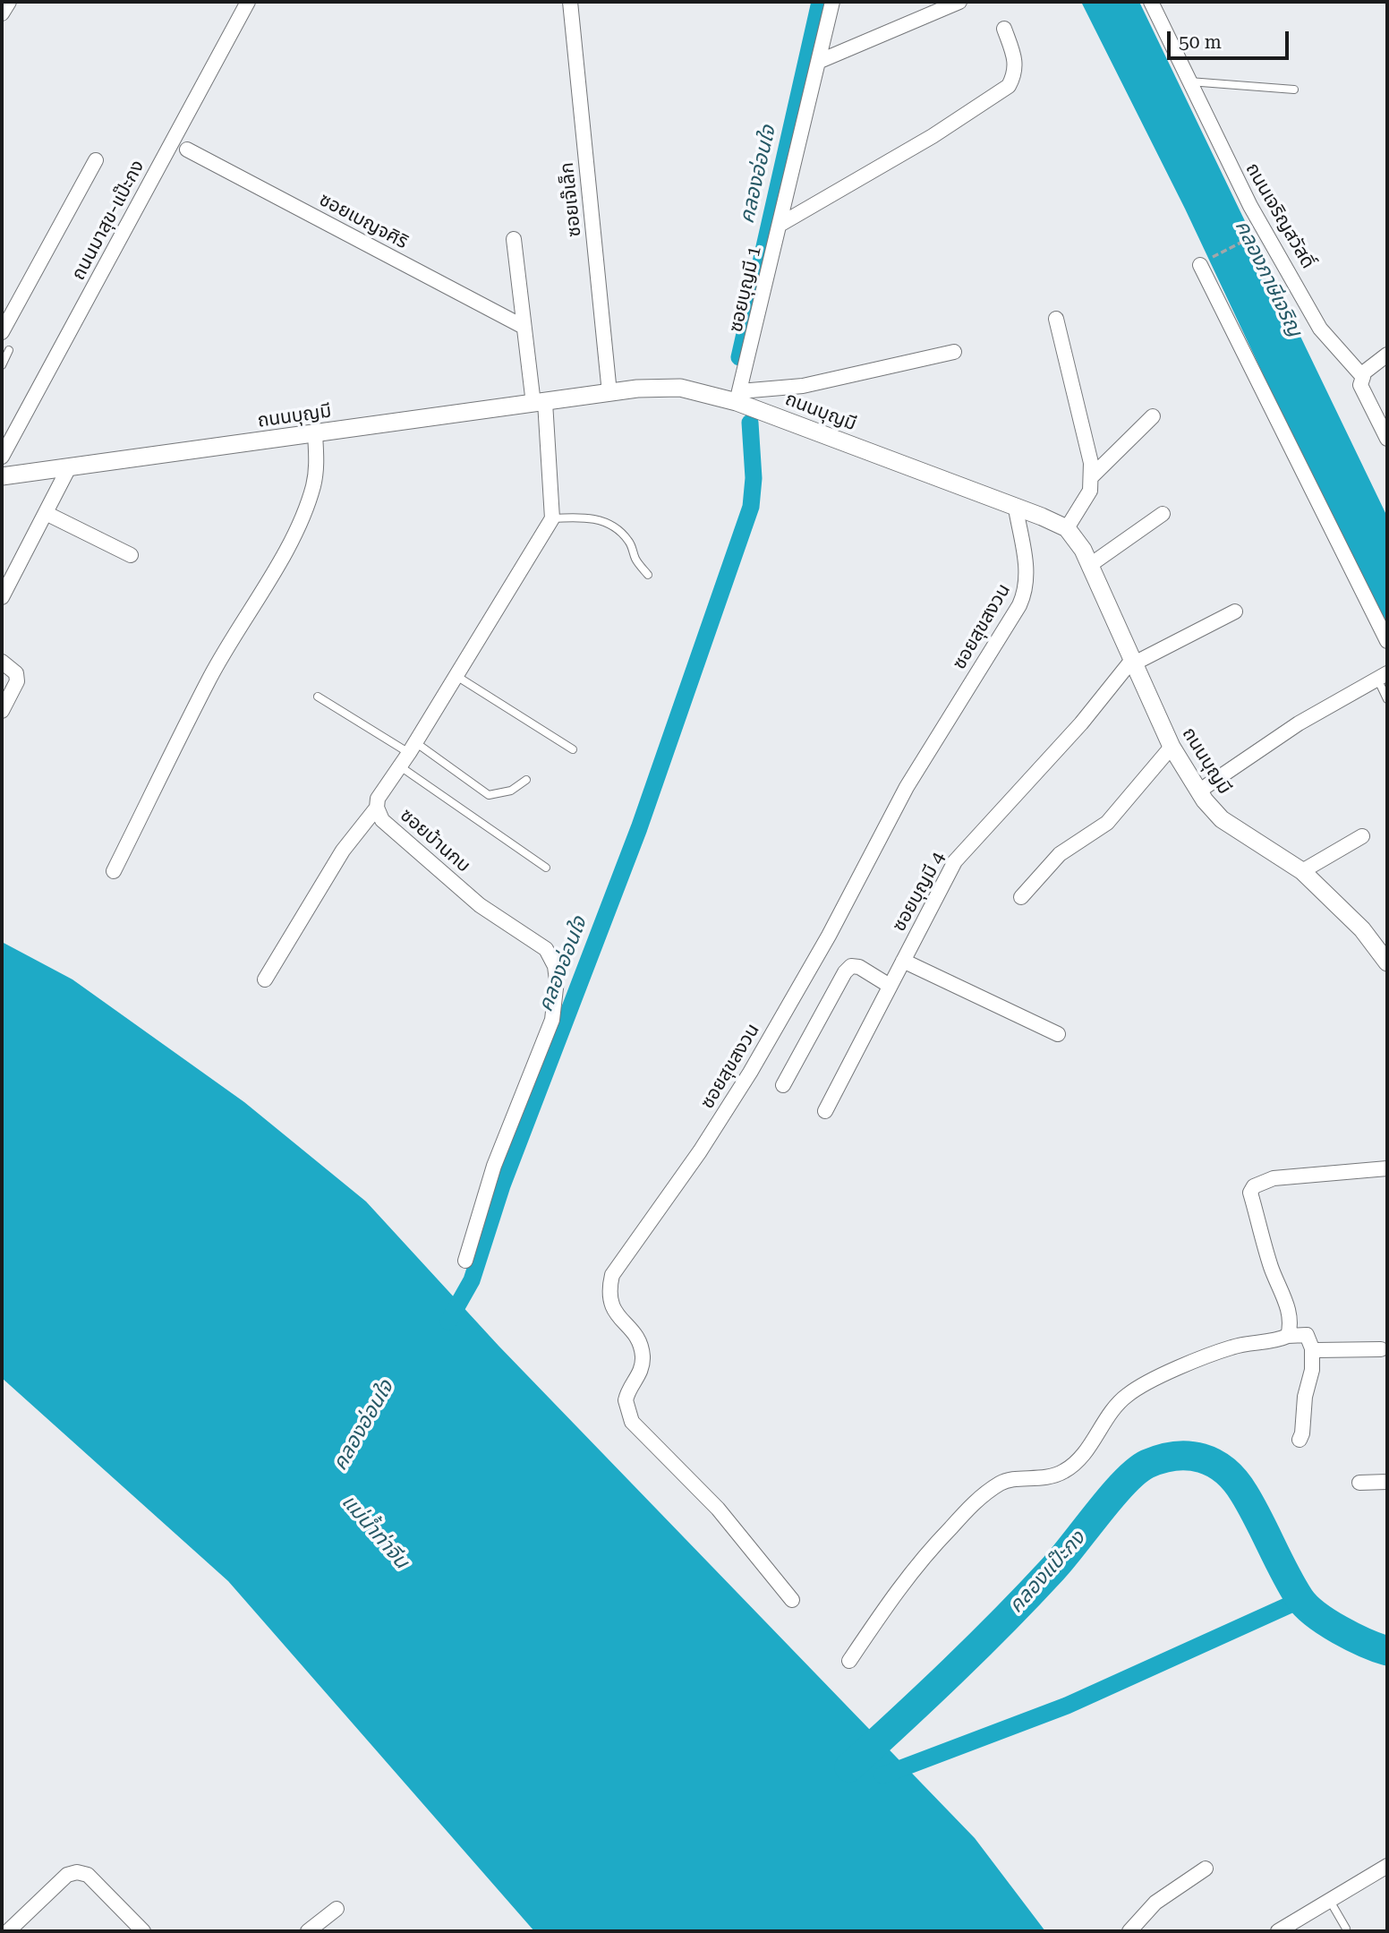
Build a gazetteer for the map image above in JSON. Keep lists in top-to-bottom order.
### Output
{
  "streets": {
    "street": [
      "ซอยเจ๊เล็ก",
      "ถนนเจริญสวัสดิ์",
      "ถนนมาสุข-แป๊ะกง",
      "ซอยเบญจศิริ",
      "ซอยบุญมี 1",
      "ถนนบุญมี",
      "ซอยสุขสงวน",
      "ซอยบ้านกบ",
      "ซอยบุญมี 4"
    ]
  },
  "crossings": [
    ["ซอยเจ๊เล็ก", "ถนนบุญมี"],
    ["ซอยบุญมี 1", "ถนนบุญมี"],
    ["ถนนบุญมี", "ซอยสุขสงวน"],
    ["ถนนบุญมี", "ซอยบุญมี 4"]
  ],
  "water": [
    "คลองอ่อนใจ",
    "คลองภาษีเจริญ",
    "แม่น้ำท่าจีน",
    "คลองแป๊ะกง"
  ],
  "scale_bar": "50 m"
}
